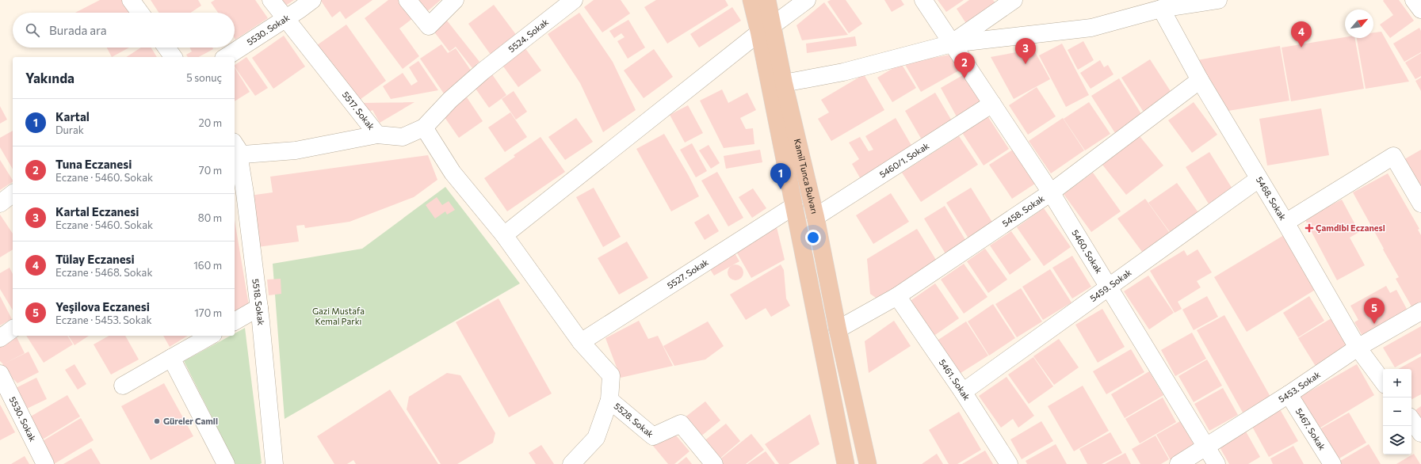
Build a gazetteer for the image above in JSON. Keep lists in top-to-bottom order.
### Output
{
  "streets": {
    "main road": ["Kamil Tunca Bulvarı"],
    "street": [
      "5530. Sokak",
      "5524. Sokak",
      "5517. Sokak",
      "5460/1. Sokak",
      "5468. Sokak",
      "5458. Sokak",
      "5460. Sokak",
      "5527. Sokak",
      "5459. Sokak",
      "5518. Sokak",
      "5461. Sokak",
      "5453. Sokak",
      "5528. Sokak",
      "5467. Sokak"
    ]
  },
  "crossings": [
    ["5530. Sokak", "5517. Sokak"],
    ["5524. Sokak", "5517. Sokak"],
    ["5460/1. Sokak", "Kamil Tunca Bulvarı"],
    ["5460/1. Sokak", "5460. Sokak"],
    ["Kamil Tunca Bulvarı", "5458. Sokak"],
    ["Kamil Tunca Bulvarı", "5527. Sokak"],
    ["5468. Sokak", "5458. Sokak"],
    ["5468. Sokak", "5459. Sokak"],
    ["5468. Sokak", "5453. Sokak"],
    ["5458. Sokak", "5460. Sokak"],
    ["5458. Sokak", "5461. Sokak"],
    ["5460. Sokak", "5459. Sokak"],
    ["5460. Sokak", "5453. Sokak"],
    ["5459. Sokak", "5461. Sokak"],
    ["5453. Sokak", "5467. Sokak"]
  ],
  "parks": ["Gazi Mustafa Kemal Parkı"],
  "places": {
    "health": ["Çamdibi Eczanesi"],
    "other": ["Güreler Camii"]
  },
  "north": "top right",
  "page": {
    "search": "Burada ara",
    "pins": [
      "4",
      "3",
      "2",
      "1",
      "5"
    ],
    "heading": ["Yakında", "5 sonuç"],
    "list": [
      {
        "mark": "1",
        "name": "Kartal",
        "note": "Durak",
        "value": "20 m"
      },
      {
        "mark": "2",
        "name": "Tuna Eczanesi",
        "note": "Eczane · 5460. Sokak",
        "value": "70 m"
      },
      {
        "mark": "3",
        "name": "Kartal Eczanesi",
        "note": "Eczane · 5460. Sokak",
        "value": "80 m"
      },
      {
        "mark": "4",
        "name": "Tülay Eczanesi",
        "note": "Eczane · 5468. Sokak",
        "value": "160 m"
      },
      {
        "mark": "5",
        "name": "Yeşilova Eczanesi",
        "note": "Eczane · 5453. Sokak",
        "value": "170 m"
      }
    ],
    "map_buttons": ["+", "−"]
  }
}
